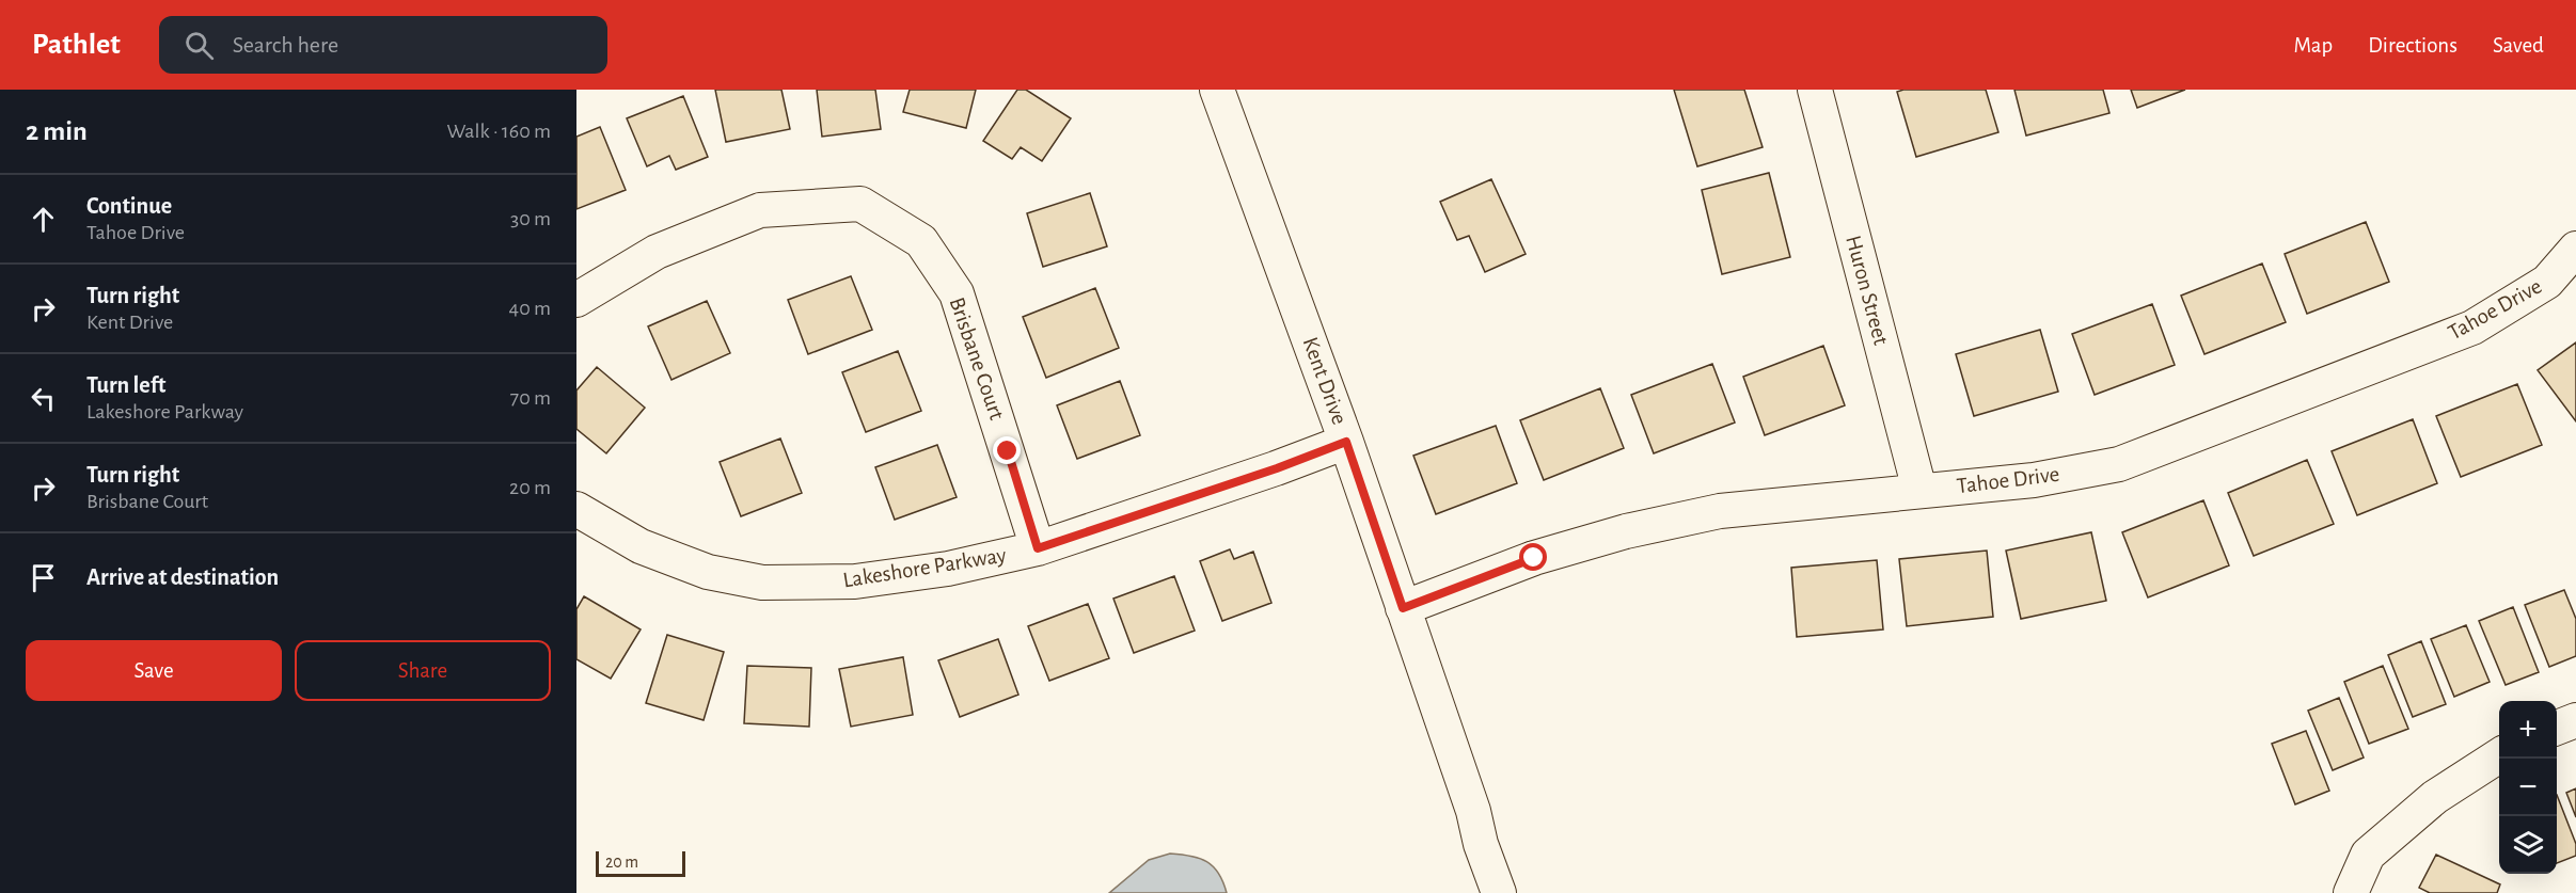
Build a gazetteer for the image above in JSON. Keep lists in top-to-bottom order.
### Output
{
  "streets": {
    "street": [
      "Huron Street",
      "Tahoe Drive",
      "Brisbane Court",
      "Kent Drive",
      "Lakeshore Parkway"
    ]
  },
  "crossings": [
    ["Huron Street", "Tahoe Drive"],
    ["Tahoe Drive", "Kent Drive"],
    ["Brisbane Court", "Lakeshore Parkway"],
    ["Kent Drive", "Lakeshore Parkway"]
  ],
  "scale_bar": "20 m",
  "page": {
    "header": "Pathlet",
    "search": "Search here",
    "nav": ["Map", "Directions", "Saved"],
    "heading": ["2 min", "Walk · 160 m"],
    "list": [
      ["Continue", "Tahoe Drive", "30 m"],
      ["Turn right", "Kent Drive", "40 m"],
      ["Turn left", "Lakeshore Parkway", "70 m"],
      ["Turn right", "Brisbane Court", "20 m"],
      "Arrive at destination"
    ],
    "buttons": ["Save", "Share"],
    "map_buttons": ["+", "−"],
    "scale": "20 m"
  }
}
